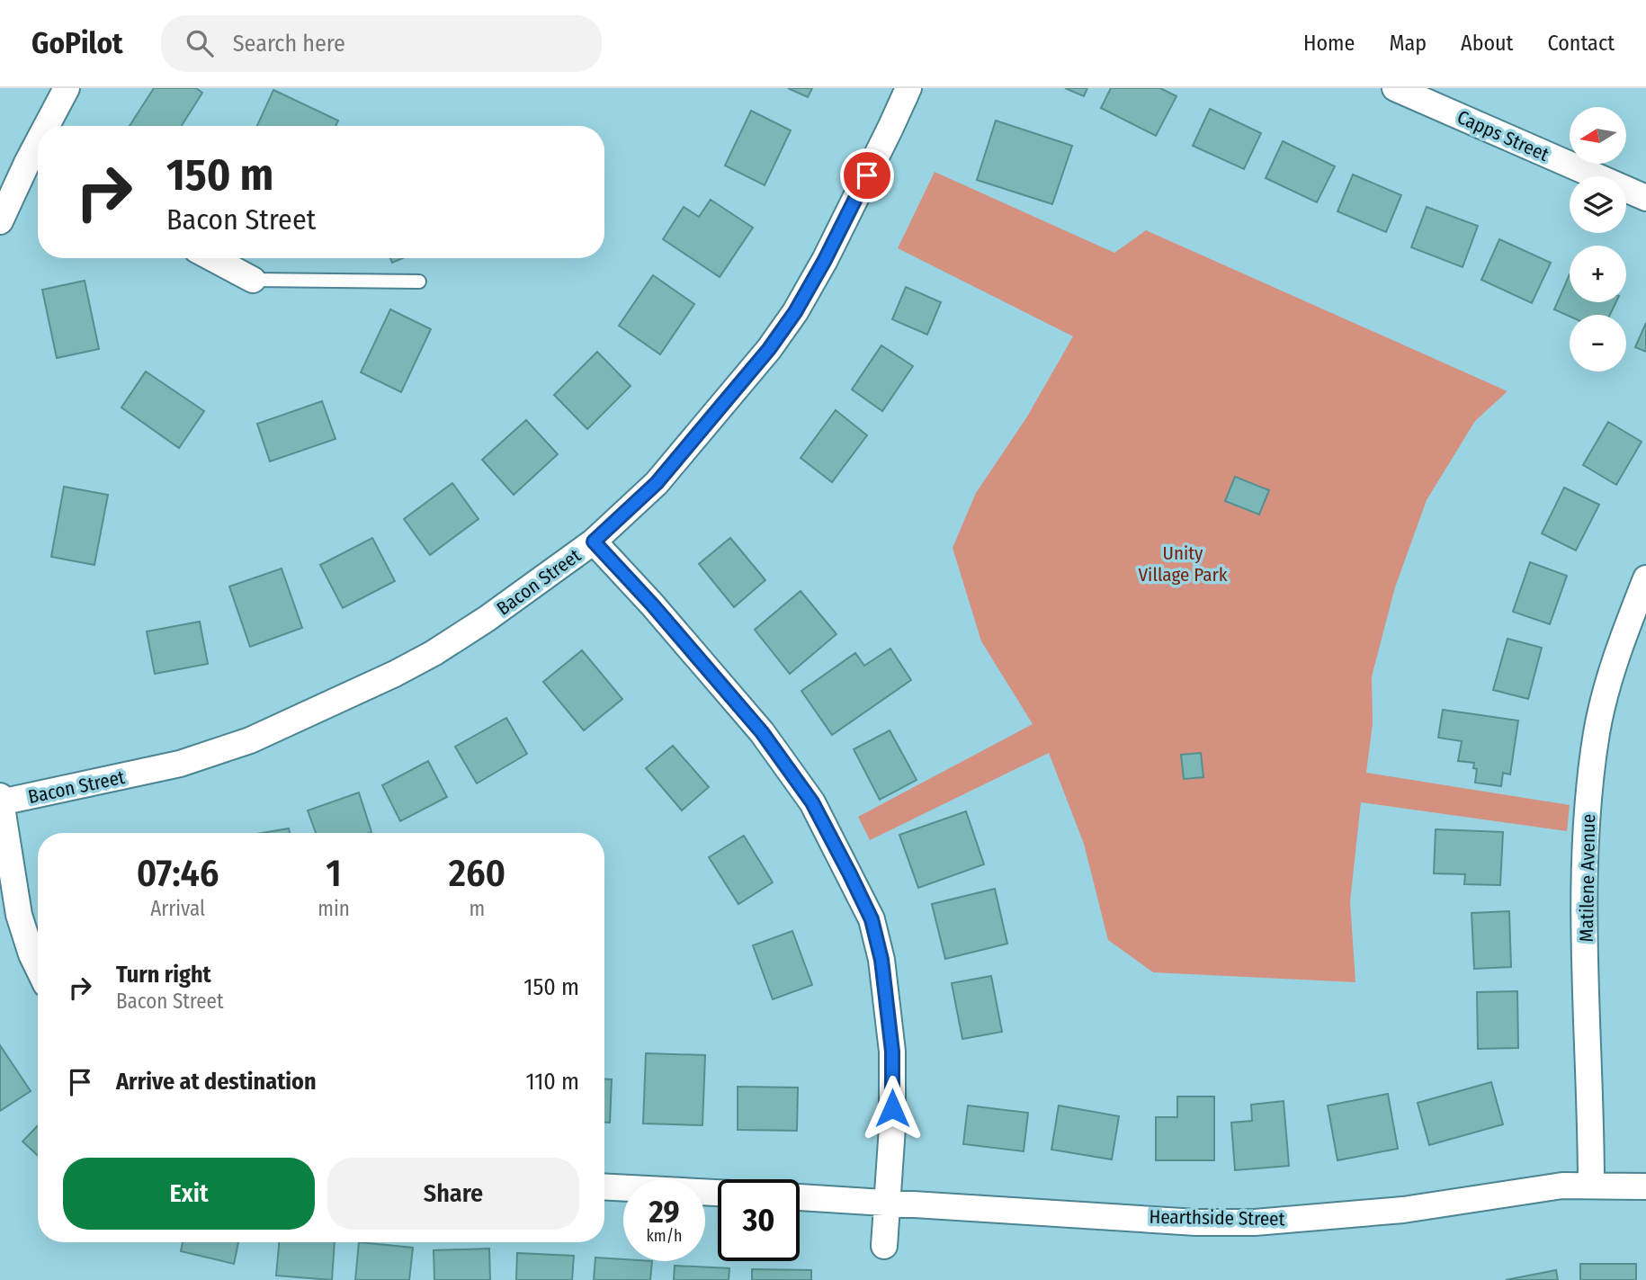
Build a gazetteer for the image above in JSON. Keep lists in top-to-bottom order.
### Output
{
  "streets": {
    "street": [
      "Capps Street",
      "Bacon Street",
      "Matilene Avenue",
      "Hearthside Street"
    ]
  },
  "crossings": [
    ["Matilene Avenue", "Hearthside Street"]
  ],
  "parks": ["Unity Village Park"],
  "north": "left",
  "page": {
    "header": "GoPilot",
    "search": "Search here",
    "nav": [
      "Home",
      "Map",
      "About",
      "Contact"
    ],
    "map_buttons": ["+", "−"],
    "turn": ["150 m", "Bacon Street"],
    "eta": [
      "07:46",
      "Arrival",
      "1",
      "min",
      "260",
      "m"
    ],
    "list": [
      {
        "name": "Turn right",
        "note": "Bacon Street",
        "value": "150 m"
      },
      {
        "name": "Arrive at destination",
        "value": "110 m"
      }
    ],
    "buttons": ["Exit", "Share"],
    "speed": "29 km/h",
    "limit": "30"
  }
}
